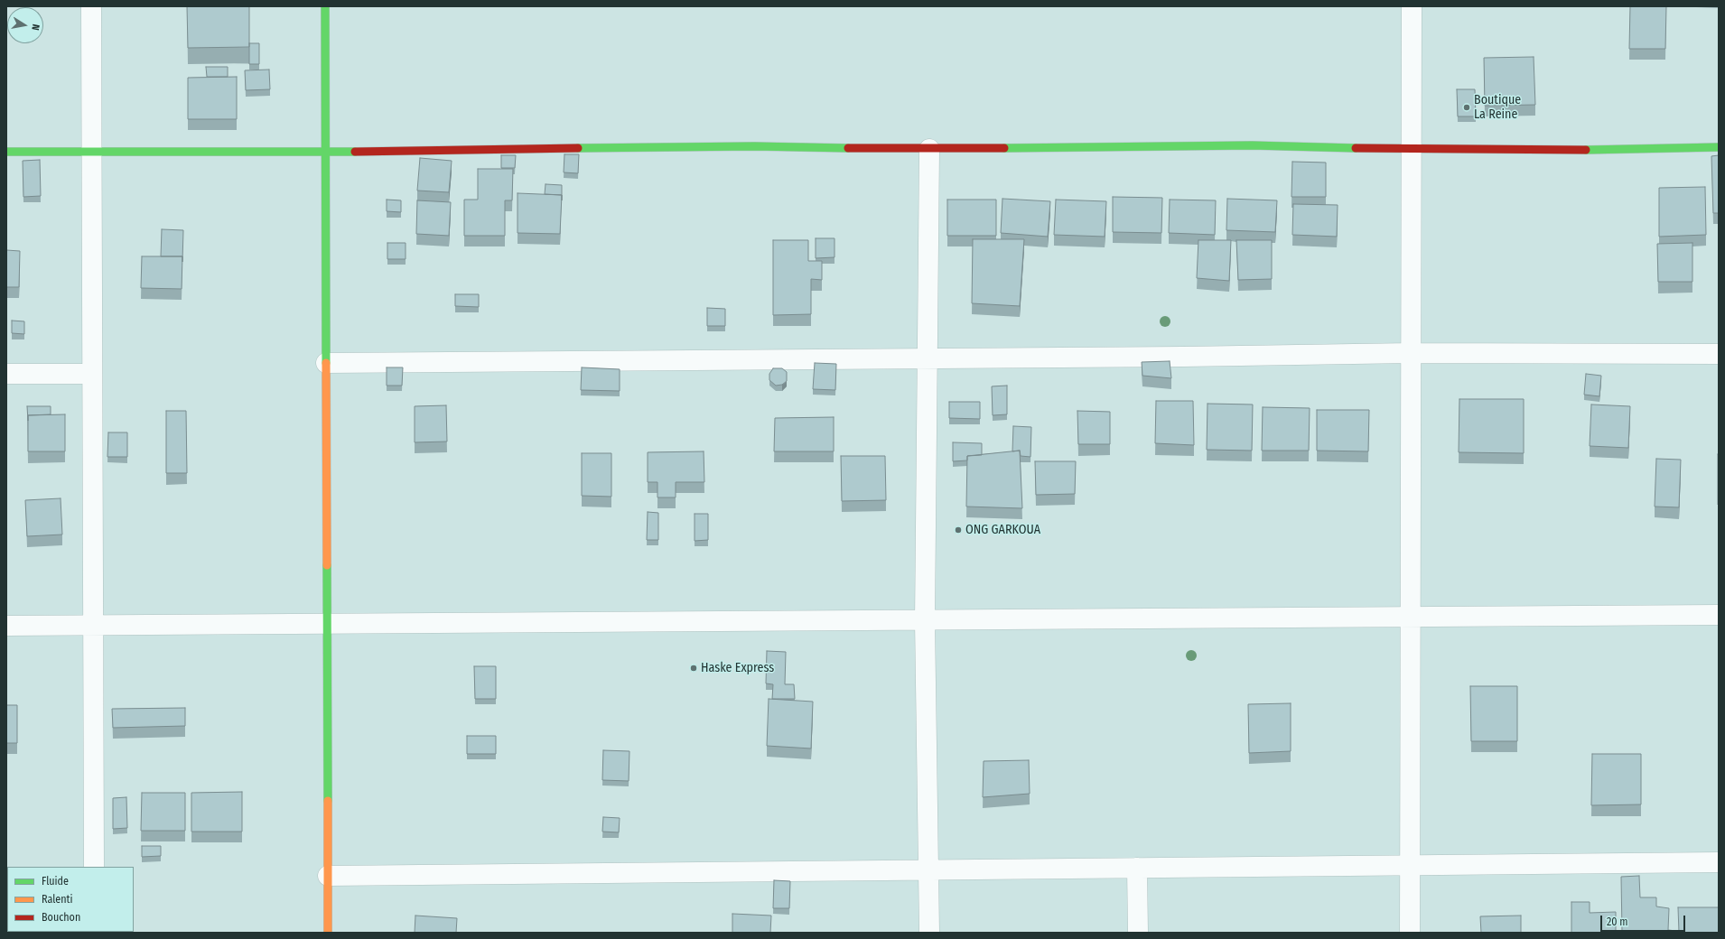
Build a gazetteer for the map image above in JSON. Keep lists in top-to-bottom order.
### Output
{
  "places": ["Boutique La Reine", "ONG GARKOUA", "Haske Express"],
  "legend": ["Fluide", "Ralenti", "Bouchon"],
  "scale_bar": "20 m",
  "north": "right"
}
